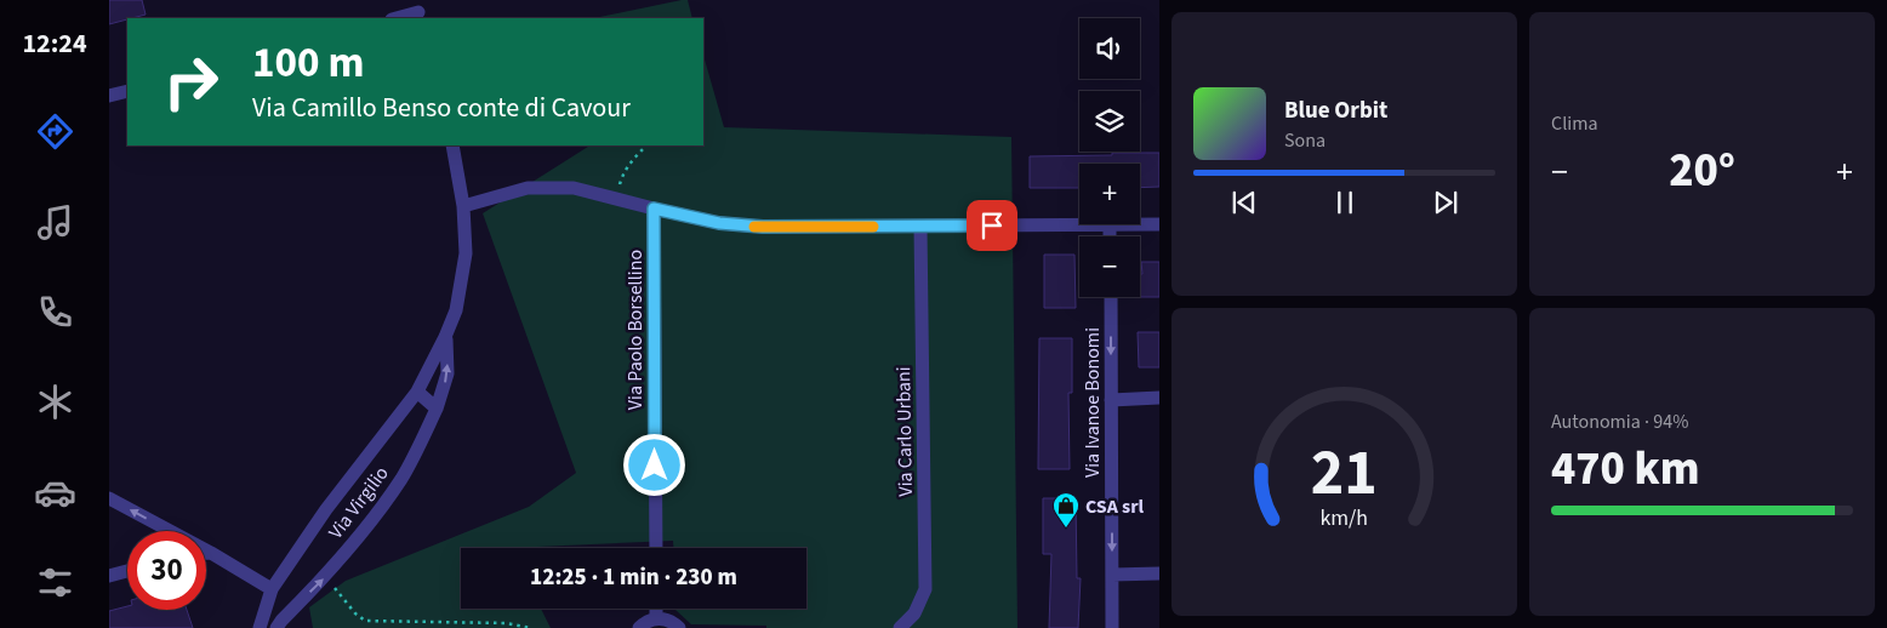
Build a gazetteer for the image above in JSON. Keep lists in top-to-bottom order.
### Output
{
  "streets": {
    "street": [
      "Via Paolo Borsellino",
      "Via Ivanoe Bonomi",
      "Via Carlo Urbani",
      "Via Virgilio"
    ]
  },
  "one_way": ["Via Ivanoe Bonomi"],
  "places": {
    "shop": ["CSA srl"]
  },
  "page": {
    "tabs": "12:24",
    "tile": [
      "Clima",
      ["Autonomia · 94%", "470 km"]
    ],
    "map_buttons": ["+", "−"],
    "turn": ["100 m", "Via Camillo Benso conte di Cavour"],
    "song": ["Blue Orbit", "Sona"],
    "heat": ["−", "20°", "+"],
    "limit": "30",
    "trip": "12:25 · 1 min · 230 m",
    "gauge": ["21", "km/h"]
  }
}
